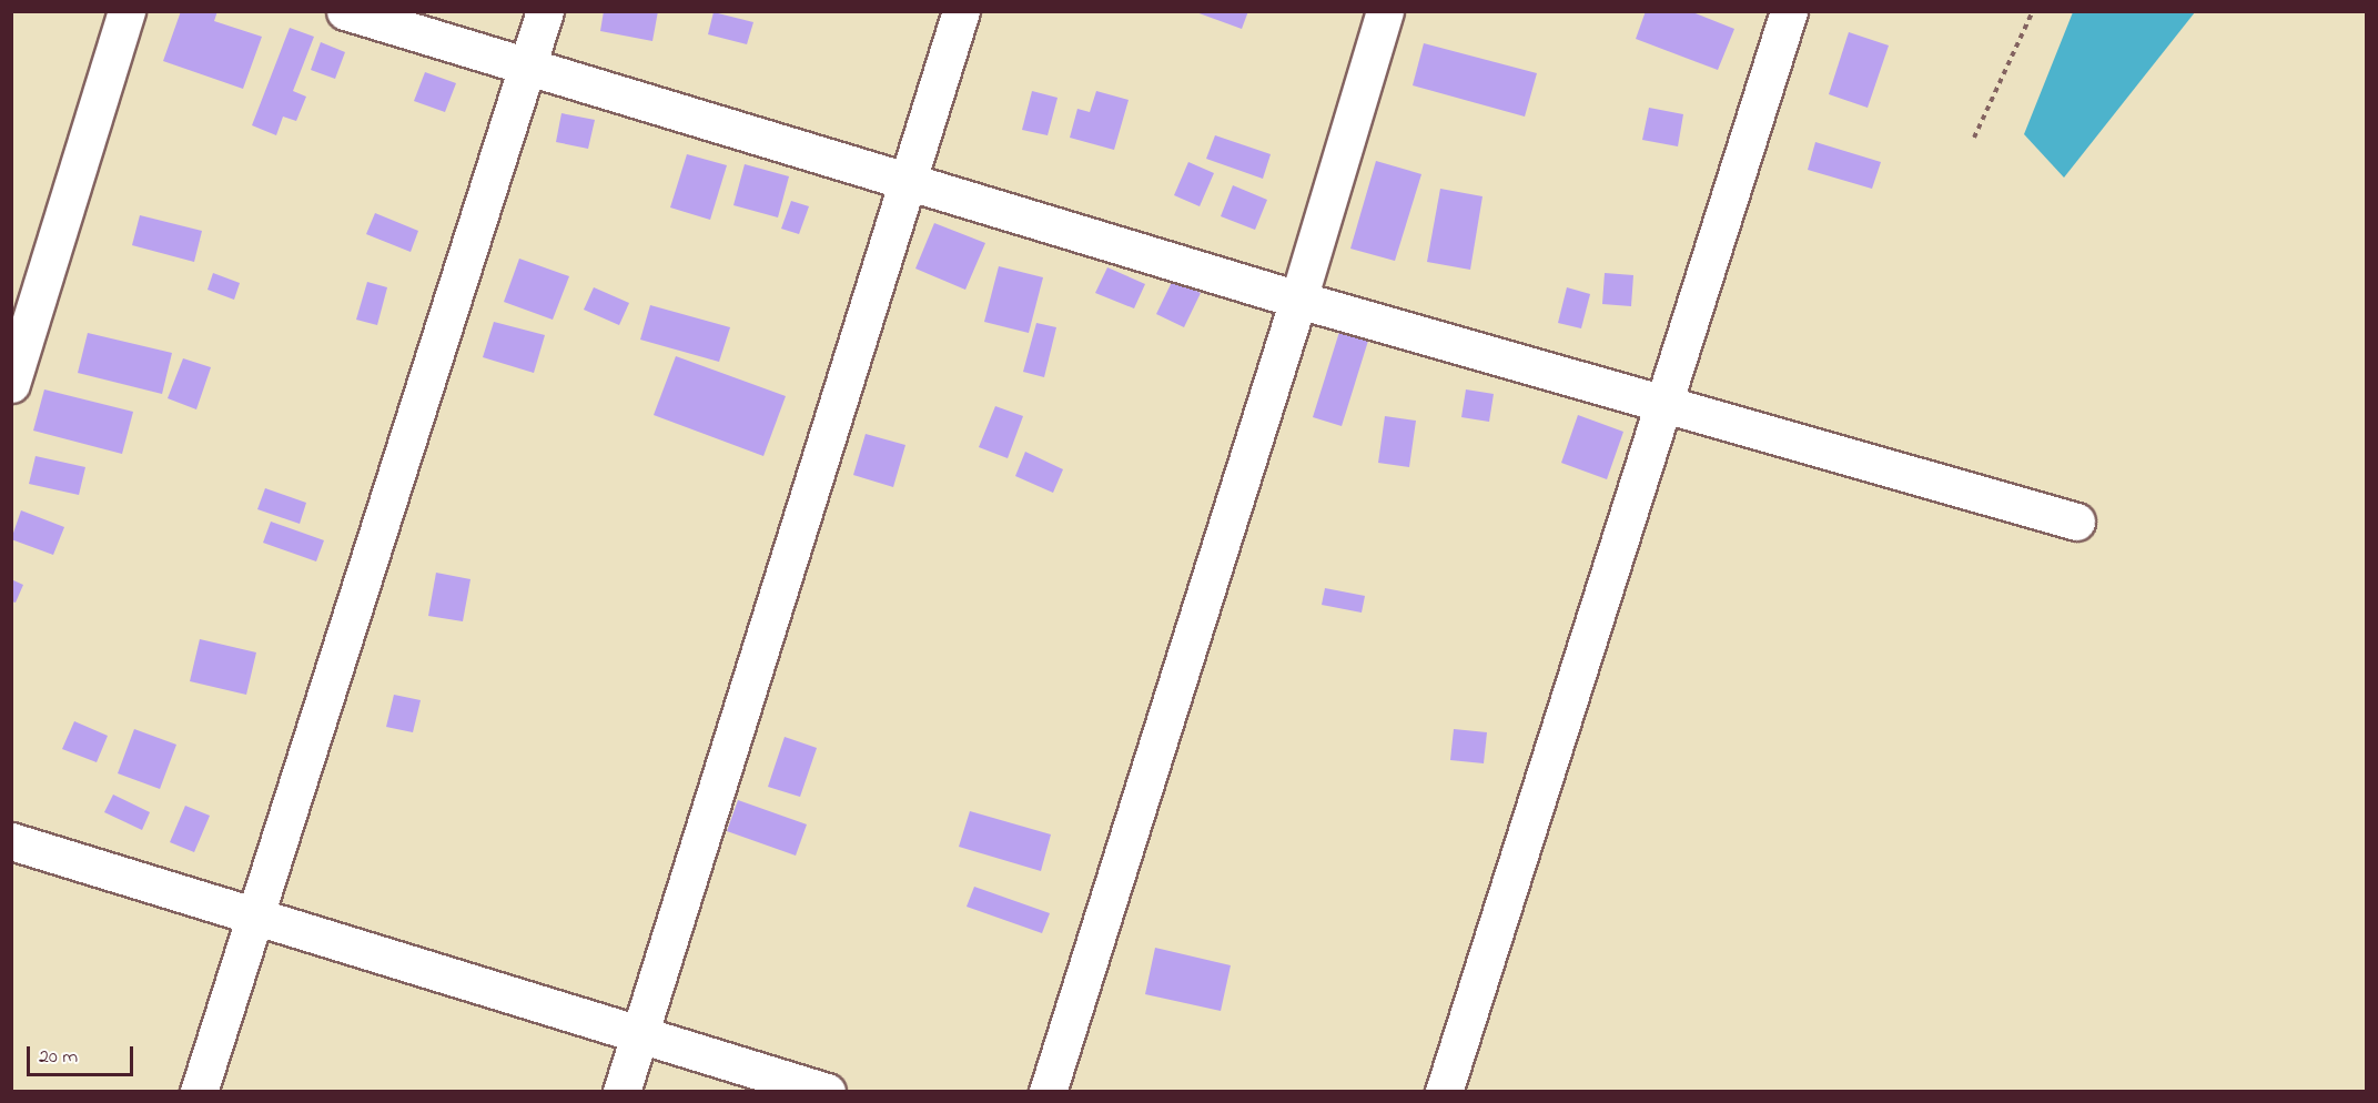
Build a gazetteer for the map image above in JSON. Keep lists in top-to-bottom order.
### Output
{
  "scale_bar": "20 m"
}
